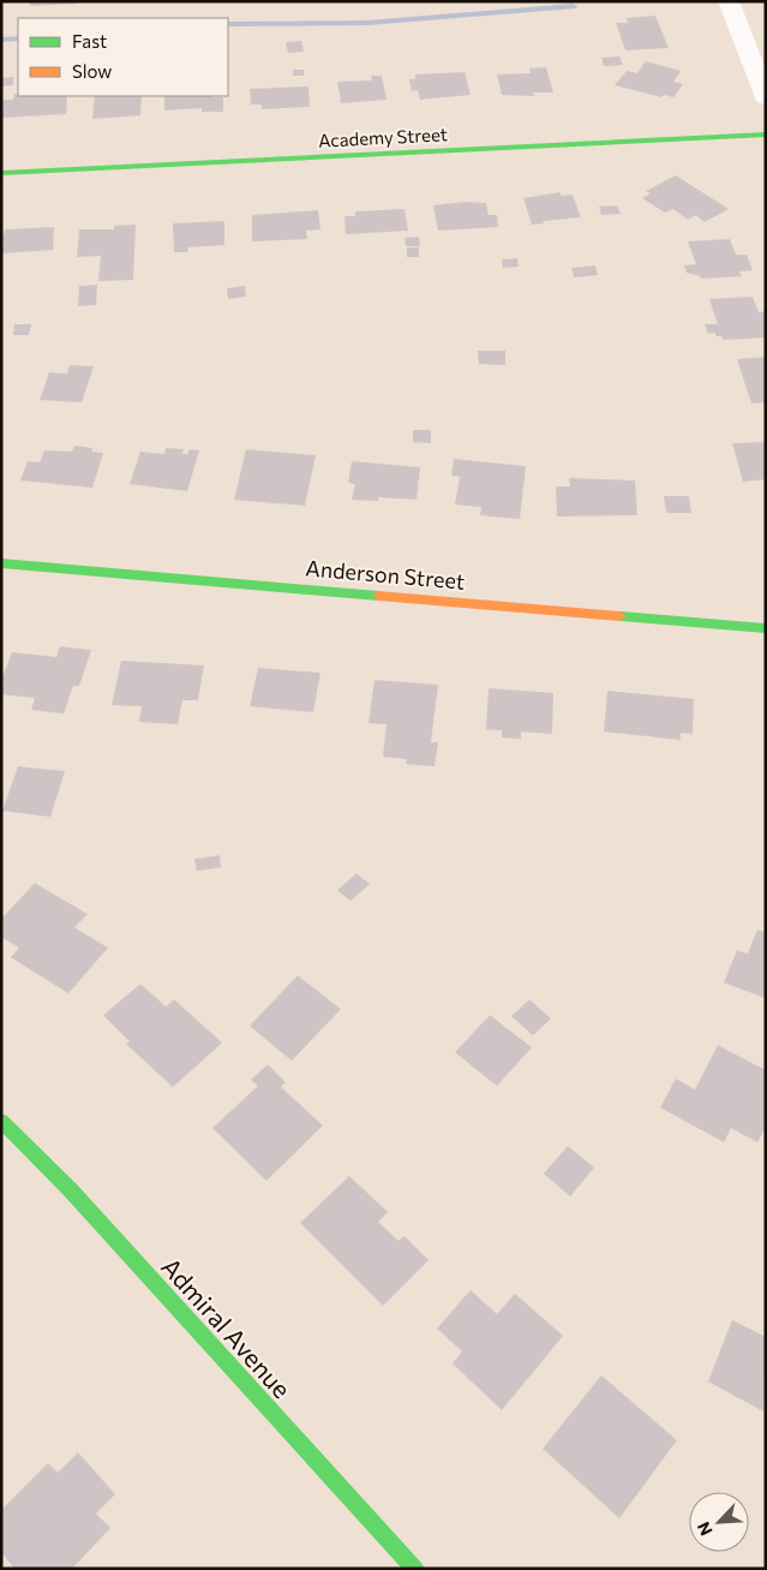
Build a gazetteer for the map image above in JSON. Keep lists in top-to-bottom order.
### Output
{
  "streets": {
    "street": ["Academy Street", "Anderson Street", "Admiral Avenue"]
  },
  "legend": ["Fast", "Slow"],
  "north": "bottom left"
}
